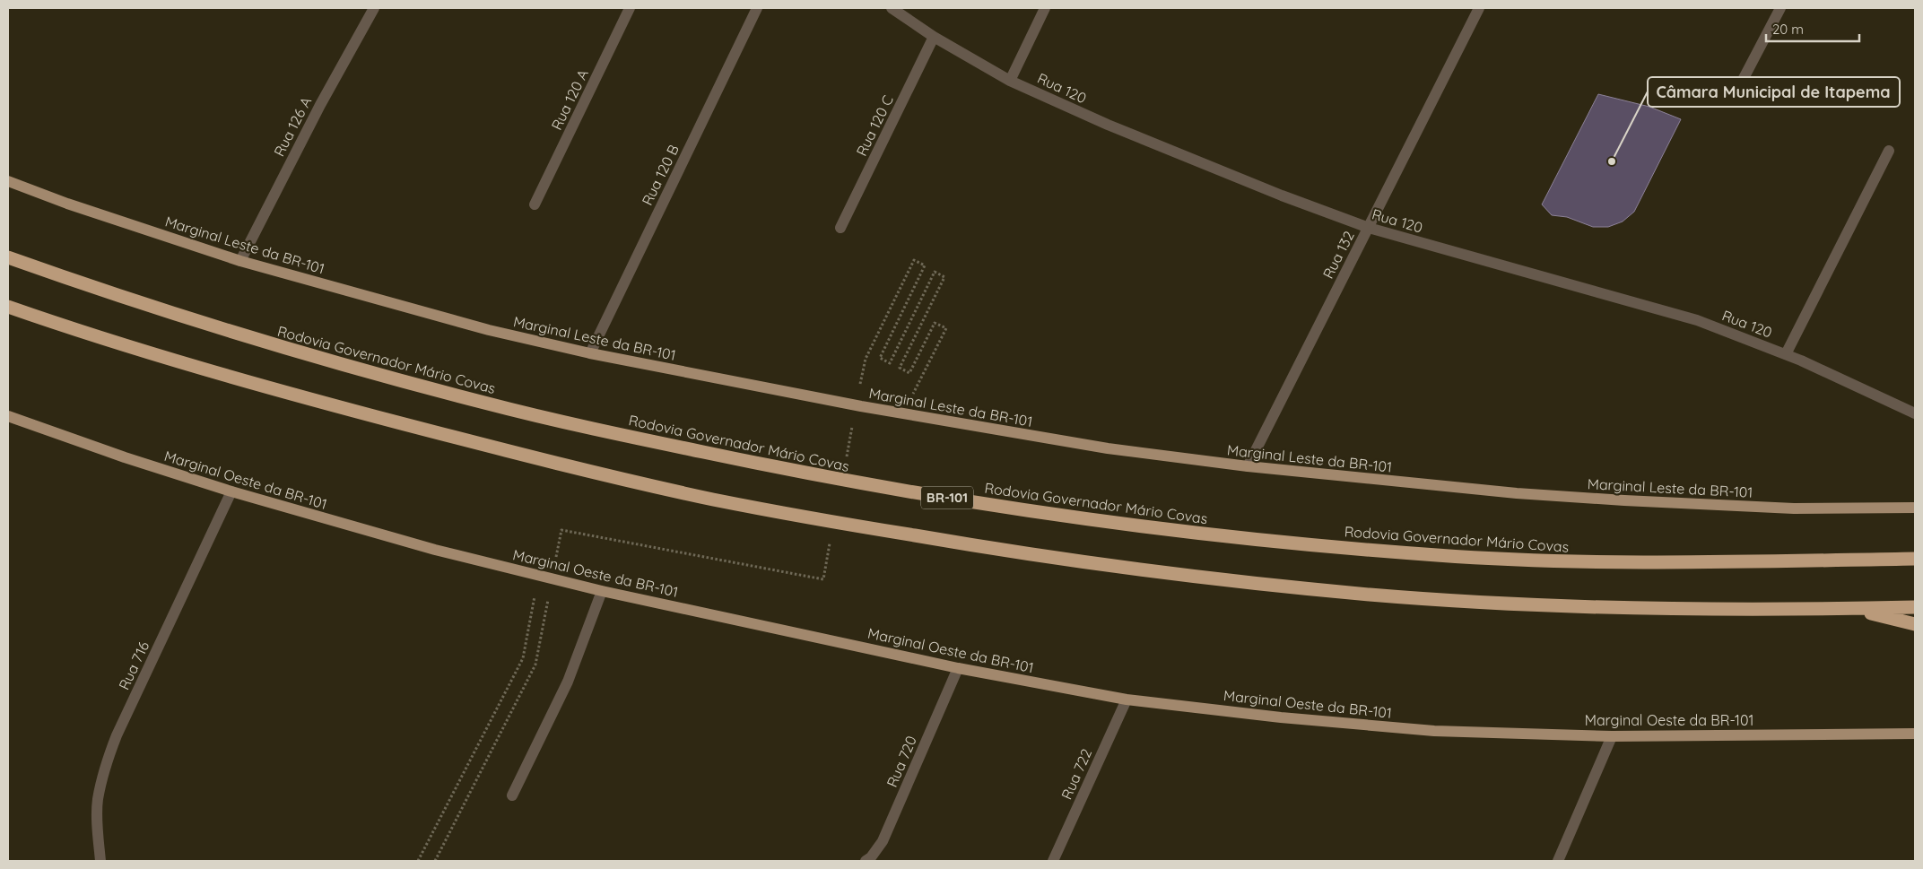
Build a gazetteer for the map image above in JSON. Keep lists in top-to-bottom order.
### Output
{
  "streets": {
    "highway": ["Rodovia Governador Mário Covas", "BR-101"],
    "main road": ["Marginal Leste da BR-101", "Marginal Oeste da BR-101"],
    "street": [
      "Rua 120",
      "Rua 120 A",
      "Rua 120 C",
      "Rua 126 A",
      "Rua 120 B",
      "Rua 132",
      "Rua 716",
      "Rua 720",
      "Rua 722"
    ]
  },
  "crossings": [
    ["Rua 120", "Rua 120 C"],
    ["Rua 120", "Rua 132"],
    ["Rua 126 A", "Marginal Leste da BR-101"],
    ["Rua 120 B", "Marginal Leste da BR-101"],
    ["Marginal Leste da BR-101", "Rua 132"],
    ["Marginal Oeste da BR-101", "Rua 716"],
    ["Marginal Oeste da BR-101", "Rua 720"],
    ["Marginal Oeste da BR-101", "Rua 722"]
  ],
  "places": ["Câmara Municipal de Itapema"],
  "scale_bar": "20 m"
}
